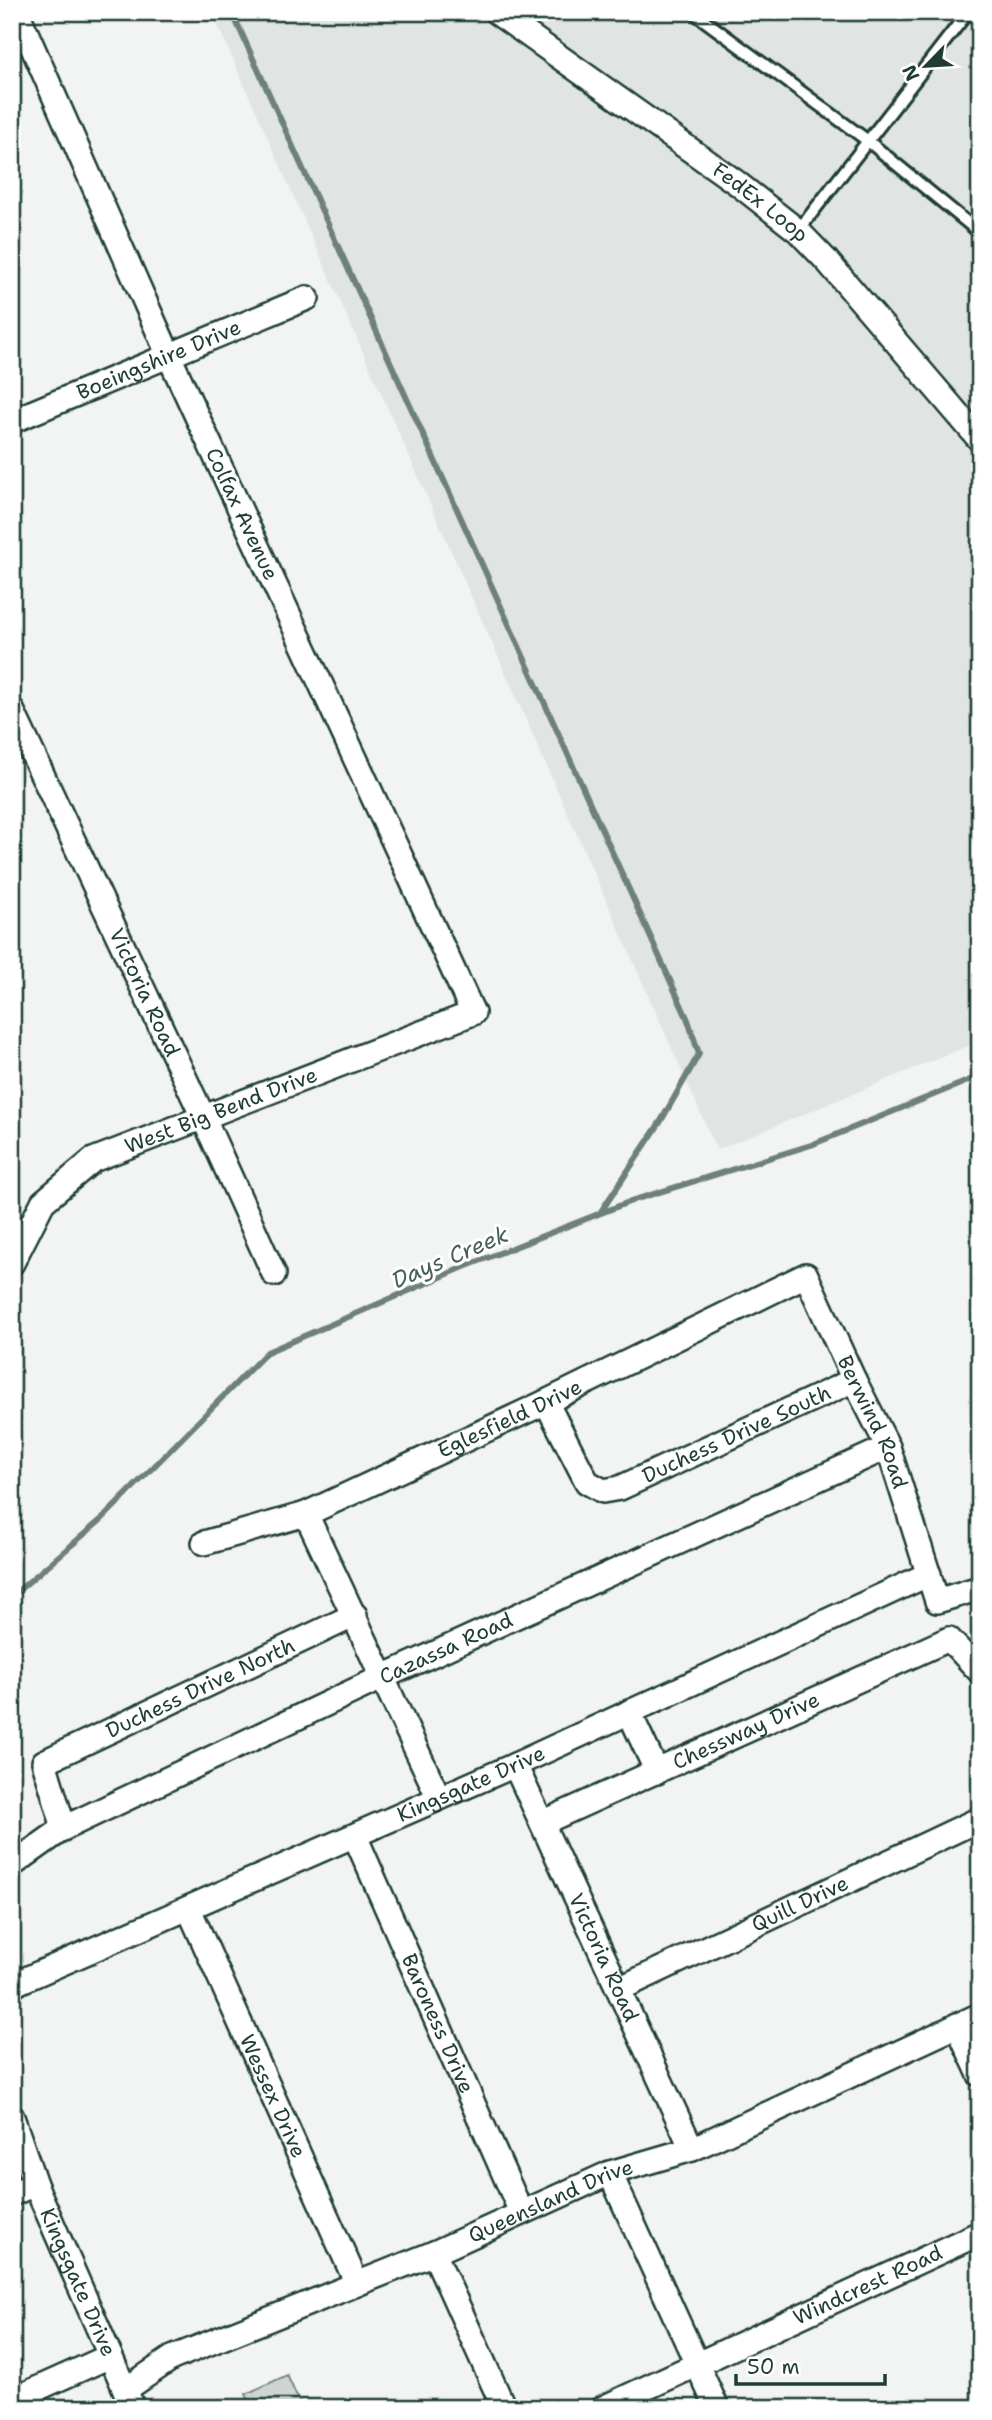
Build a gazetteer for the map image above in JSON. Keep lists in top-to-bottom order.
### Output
{
  "streets": {
    "street": [
      "FedEx Loop",
      "Boeingshire Drive",
      "Colfax Avenue",
      "Victoria Road",
      "West Big Bend Drive",
      "Eglesfield Drive",
      "Berwind Road",
      "Duchess Drive South",
      "Cazassa Road",
      "Duchess Drive North",
      "Chessway Drive",
      "Kingsgate Drive",
      "Quill Drive",
      "Baroness Drive",
      "Wessex Drive",
      "Queensland Drive",
      "Windcrest Road"
    ]
  },
  "crossings": [
    ["Boeingshire Drive", "Colfax Avenue"],
    ["Colfax Avenue", "West Big Bend Drive"],
    ["Victoria Road", "West Big Bend Drive"],
    ["Victoria Road", "Chessway Drive"],
    ["Victoria Road", "Kingsgate Drive"],
    ["Victoria Road", "Quill Drive"],
    ["Victoria Road", "Queensland Drive"],
    ["Eglesfield Drive", "Berwind Road"],
    ["Eglesfield Drive", "Duchess Drive South"],
    ["Berwind Road", "Duchess Drive South"],
    ["Berwind Road", "Cazassa Road"],
    ["Berwind Road", "Kingsgate Drive"],
    ["Cazassa Road", "Duchess Drive North"],
    ["Kingsgate Drive", "Baroness Drive"],
    ["Kingsgate Drive", "Wessex Drive"],
    ["Kingsgate Drive", "Queensland Drive"],
    ["Baroness Drive", "Queensland Drive"],
    ["Wessex Drive", "Queensland Drive"]
  ],
  "water": ["Days Creek"],
  "scale_bar": "50 m",
  "north": "bottom left"
}
